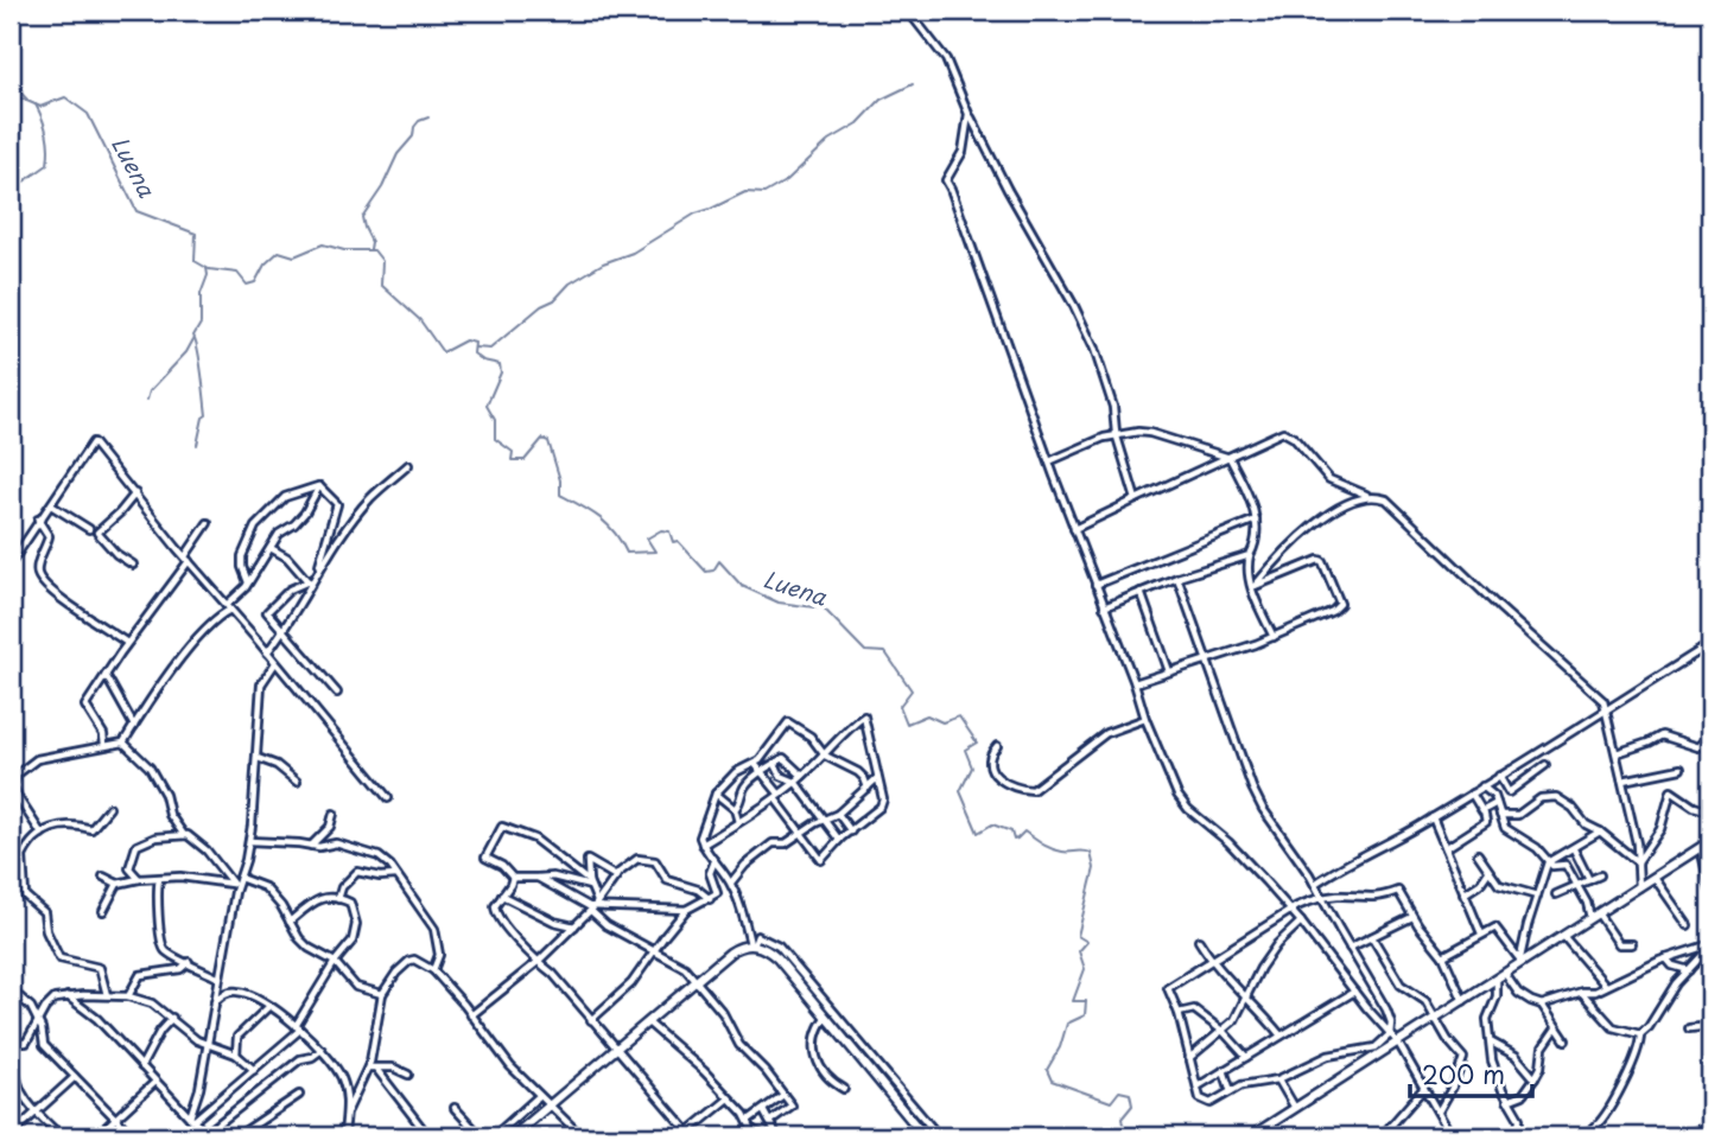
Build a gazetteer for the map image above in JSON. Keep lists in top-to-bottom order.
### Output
{
  "water": ["Luena"],
  "scale_bar": "200 m"
}
